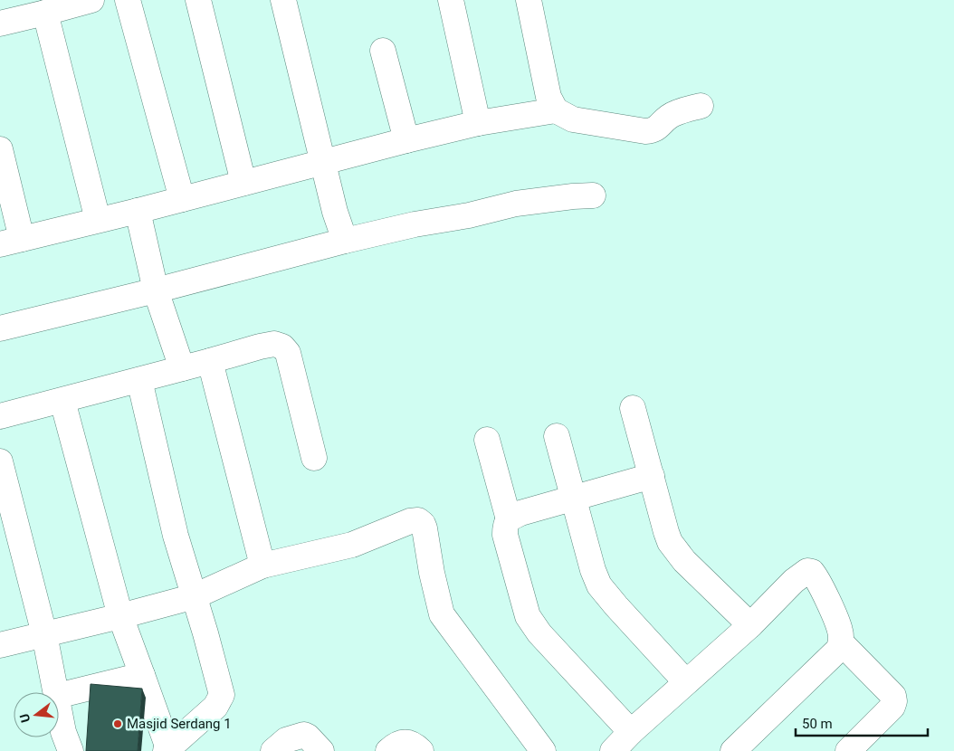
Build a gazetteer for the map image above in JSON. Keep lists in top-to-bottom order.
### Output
{
  "places": ["Masjid Serdang 1"],
  "scale_bar": "50 m",
  "north": "left"
}
